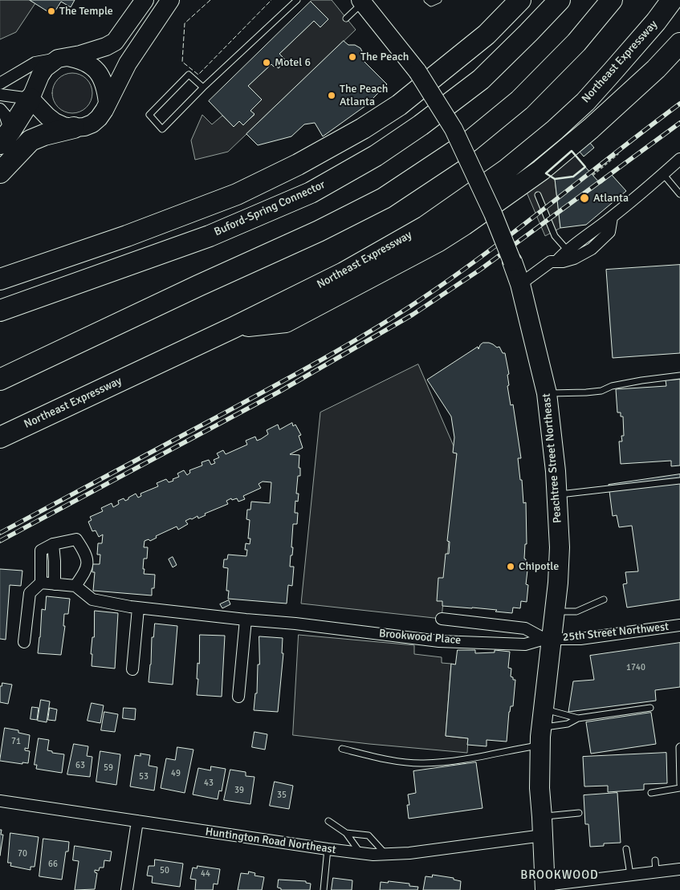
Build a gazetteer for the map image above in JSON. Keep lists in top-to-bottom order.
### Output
{
  "streets": {
    "highway": ["Northeast Expressway", "Buford-Spring Connector", "Peachtree Street Northeast"],
    "street": ["25th Street Northwest", "Brookwood Place", "Huntington Road Northeast"]
  },
  "crossings": [
    ["Peachtree Street Northeast", "25th Street Northwest"],
    ["Peachtree Street Northeast", "Brookwood Place"],
    ["Peachtree Street Northeast", "Huntington Road Northeast"],
    ["25th Street Northwest", "Brookwood Place"]
  ],
  "districts": ["BROOKWOOD"],
  "places": [
    "The Temple",
    "The Peach",
    "Motel 6",
    "The Peach Atlanta",
    "Atlanta",
    "Chipotle"
  ],
  "house_numbers": [
    "1740",
    "71",
    "63",
    "59",
    "49",
    "53",
    "43",
    "39",
    "35",
    "70",
    "66",
    "50",
    "44"
  ]
}
